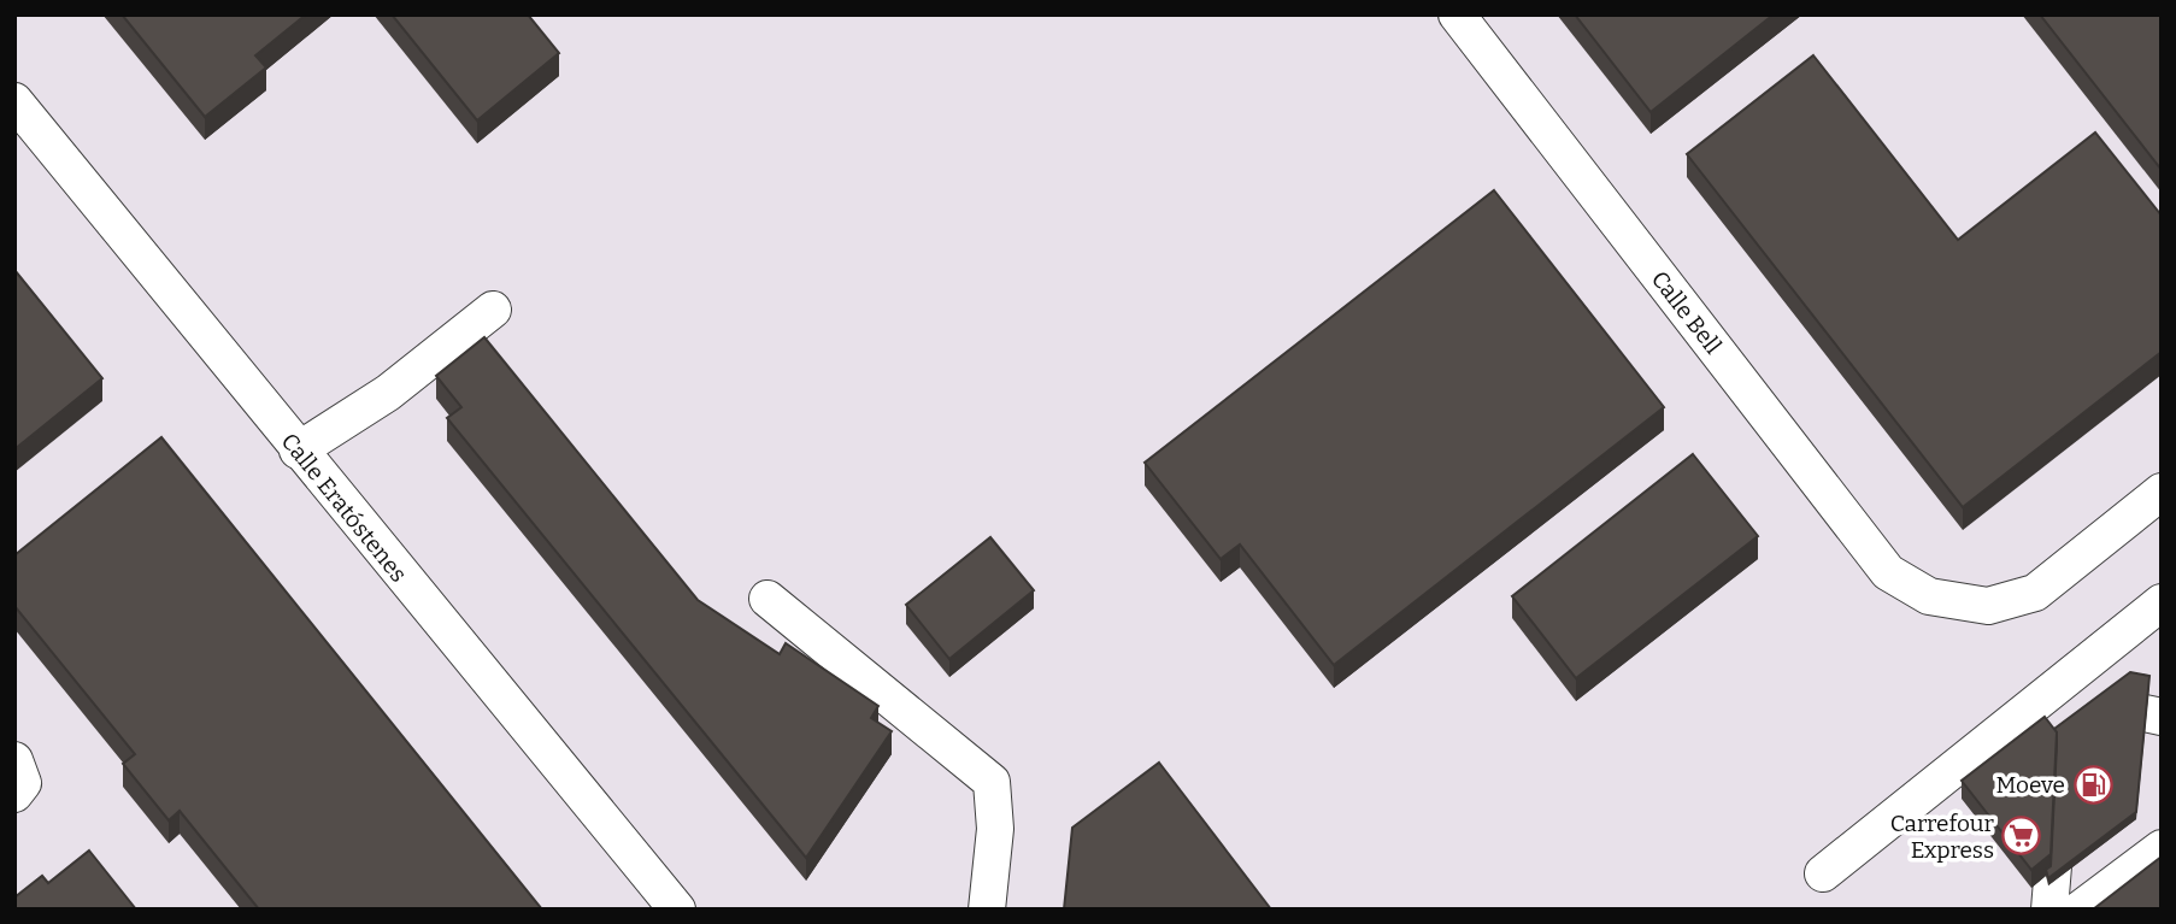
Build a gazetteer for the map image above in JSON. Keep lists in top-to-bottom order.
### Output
{
  "streets": {
    "street": ["Calle Bell", "Calle Eratóstenes"]
  },
  "places": {
    "fuel station": ["Moeve"],
    "supermarket": ["Carrefour Express"]
  }
}
